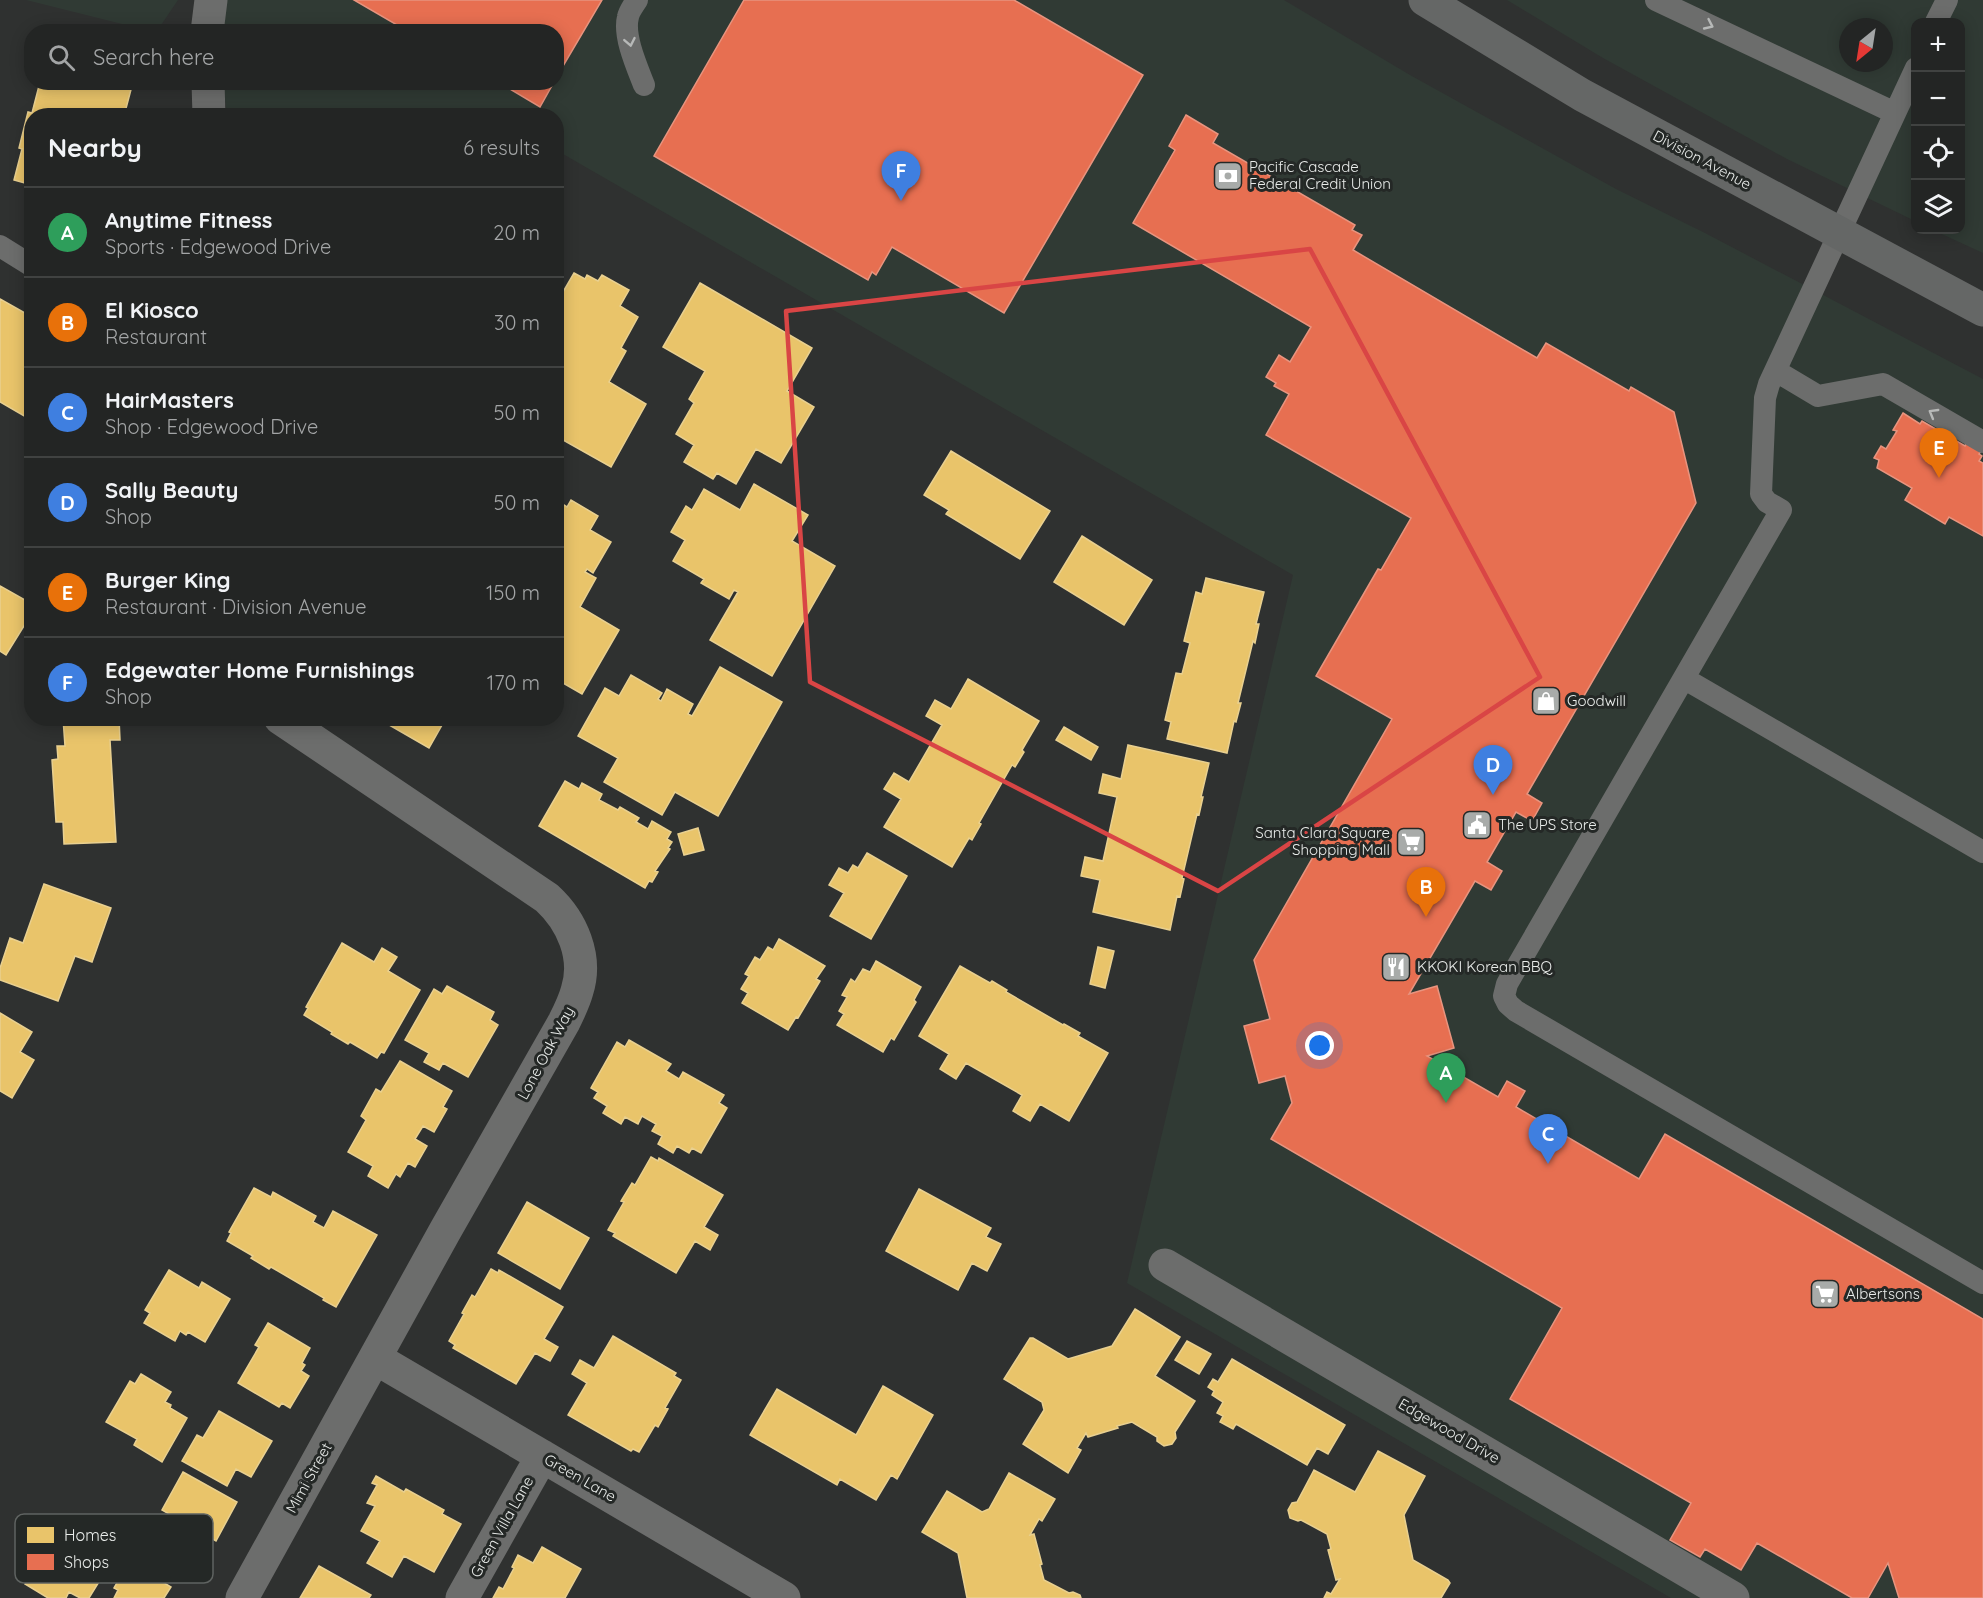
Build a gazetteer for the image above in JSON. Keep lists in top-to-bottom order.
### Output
{
  "streets": {
    "street": [
      "Division Avenue",
      "Lone Oak Way",
      "Edgewood Drive",
      "Mimi Street",
      "Green Lane",
      "Green Villa Lane"
    ]
  },
  "crossings": [
    ["Lone Oak Way", "Mimi Street"],
    ["Lone Oak Way", "Green Lane"],
    ["Mimi Street", "Green Lane"],
    ["Green Lane", "Green Villa Lane"]
  ],
  "places": {
    "bank": ["Pacific Cascade Federal Credit Union"],
    "shop": ["Goodwill"],
    "public building": ["The UPS Store"],
    "supermarket": ["Santa Clara Square Shopping Mall", "Albertsons"],
    "restaurant": ["KKOKI Korean BBQ"]
  },
  "legend": ["Homes", "Shops"],
  "north": "bottom left",
  "page": {
    "map_buttons": ["+", "−"],
    "search": "Search here",
    "heading": ["Nearby", "6 results"],
    "pins": [
      "F",
      "E",
      "D",
      "B",
      "A",
      "C"
    ],
    "list": [
      {
        "mark": "A",
        "name": "Anytime Fitness",
        "note": "Sports · Edgewood Drive",
        "value": "20 m"
      },
      {
        "mark": "B",
        "name": "El Kiosco",
        "note": "Restaurant",
        "value": "30 m"
      },
      {
        "mark": "C",
        "name": "HairMasters",
        "note": "Shop · Edgewood Drive",
        "value": "50 m"
      },
      {
        "mark": "D",
        "name": "Sally Beauty",
        "note": "Shop",
        "value": "50 m"
      },
      {
        "mark": "E",
        "name": "Burger King",
        "note": "Restaurant · Division Avenue",
        "value": "150 m"
      },
      {
        "mark": "F",
        "name": "Edgewater Home Furnishings",
        "note": "Shop",
        "value": "170 m"
      }
    ]
  }
}
